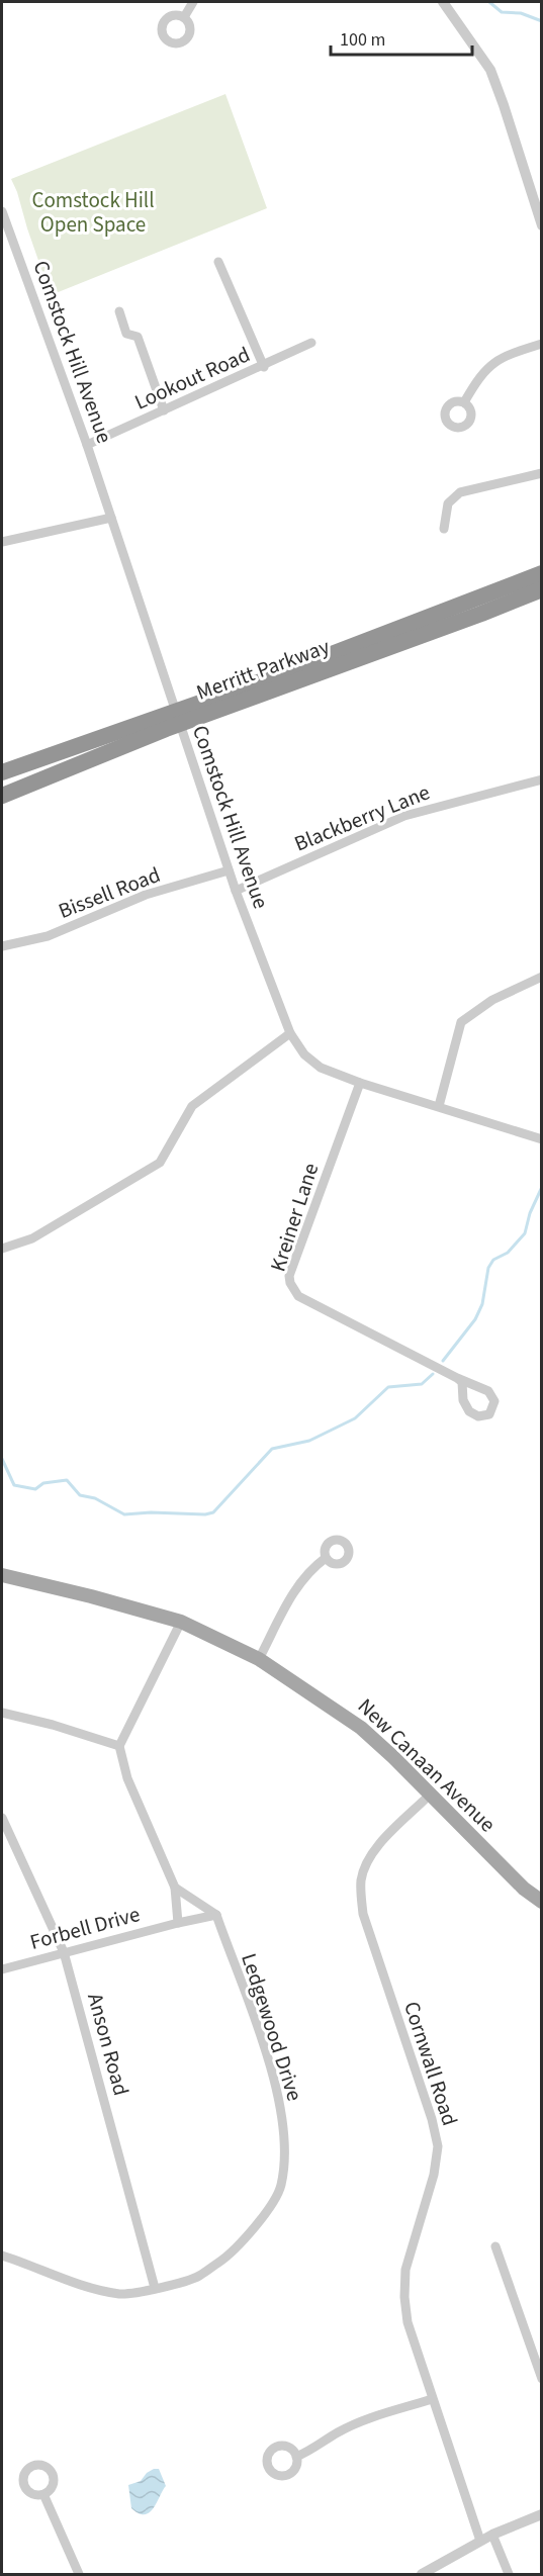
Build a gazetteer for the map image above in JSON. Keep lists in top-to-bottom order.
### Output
{
  "streets": {
    "highway": ["Merritt Parkway"],
    "main road": ["New Canaan Avenue"],
    "street": [
      "Comstock Hill Avenue",
      "Lookout Road",
      "Blackberry Lane",
      "Bissell Road",
      "Kreiner Lane",
      "Forbell Drive",
      "Ledgewood Drive",
      "Anson Road",
      "Cornwall Road"
    ]
  },
  "crossings": [
    ["Comstock Hill Avenue", "Lookout Road"],
    ["Comstock Hill Avenue", "Blackberry Lane"],
    ["Comstock Hill Avenue", "Bissell Road"],
    ["Comstock Hill Avenue", "Kreiner Lane"],
    ["New Canaan Avenue", "Cornwall Road"],
    ["Forbell Drive", "Ledgewood Drive"],
    ["Forbell Drive", "Anson Road"],
    ["Ledgewood Drive", "Anson Road"]
  ],
  "parks": ["Comstock Hill Open Space"],
  "scale_bar": "100 m"
}
